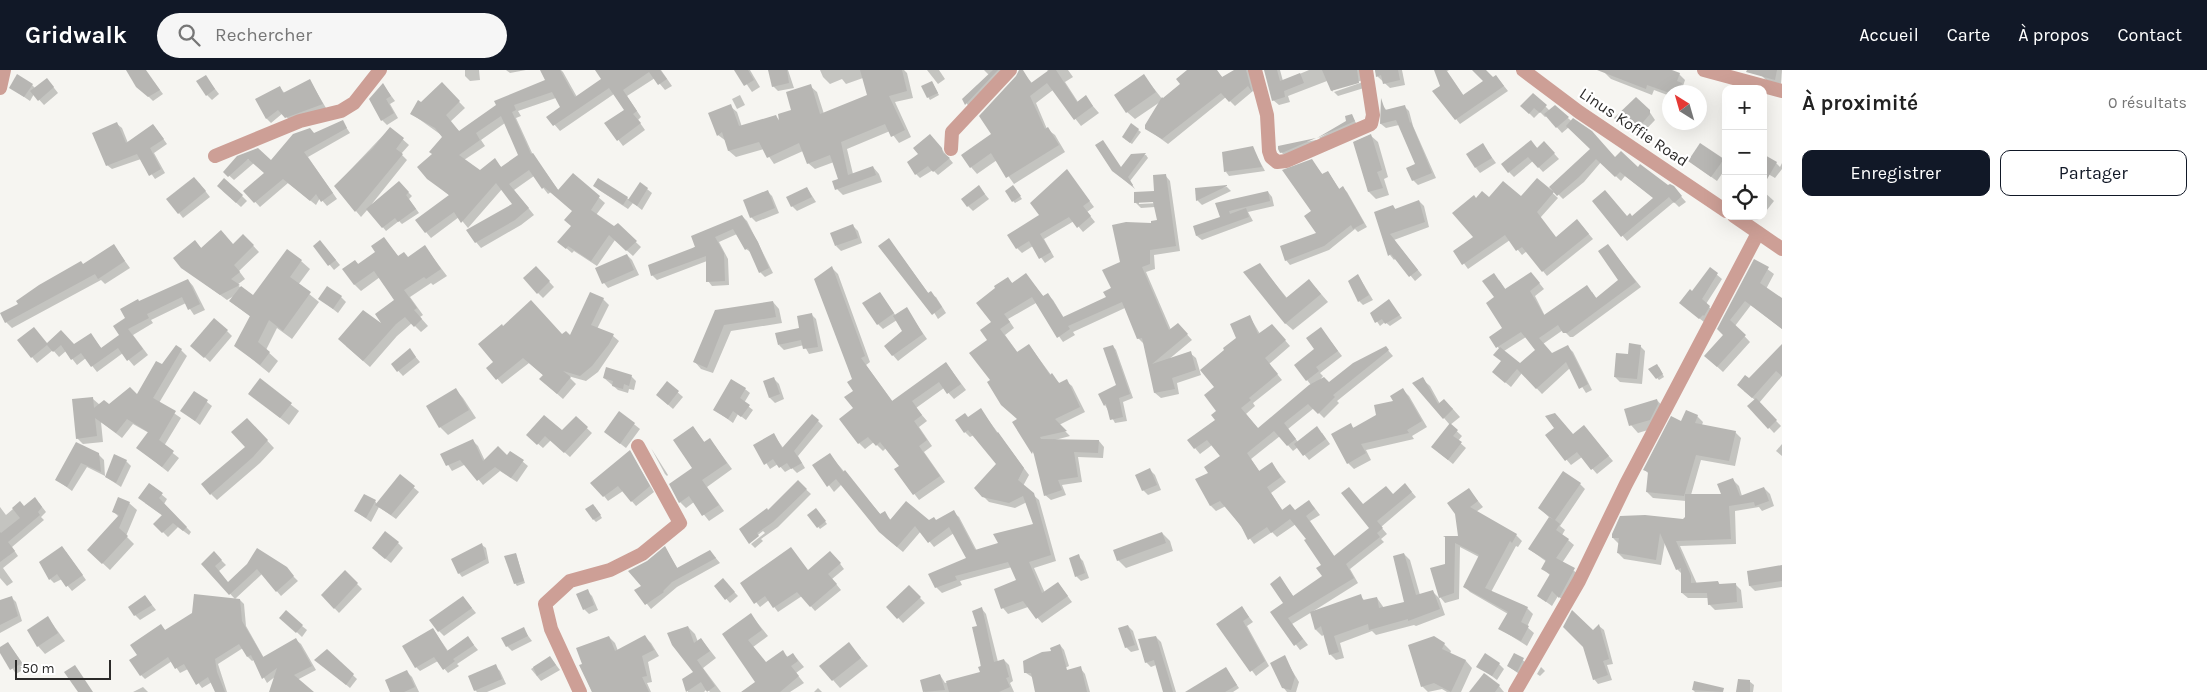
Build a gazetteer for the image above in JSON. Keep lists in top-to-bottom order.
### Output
{
  "streets": {
    "street": ["Linus Koffie Road"]
  },
  "scale_bar": "50 m",
  "north": "top left",
  "page": {
    "header": "Gridwalk",
    "search": "Rechercher",
    "nav": [
      "Accueil",
      "Carte",
      "À propos",
      "Contact"
    ],
    "heading": ["À proximité", "0 résultats"],
    "map_buttons": ["+", "−"],
    "buttons": ["Enregistrer", "Partager"],
    "scale": "50 m"
  }
}
